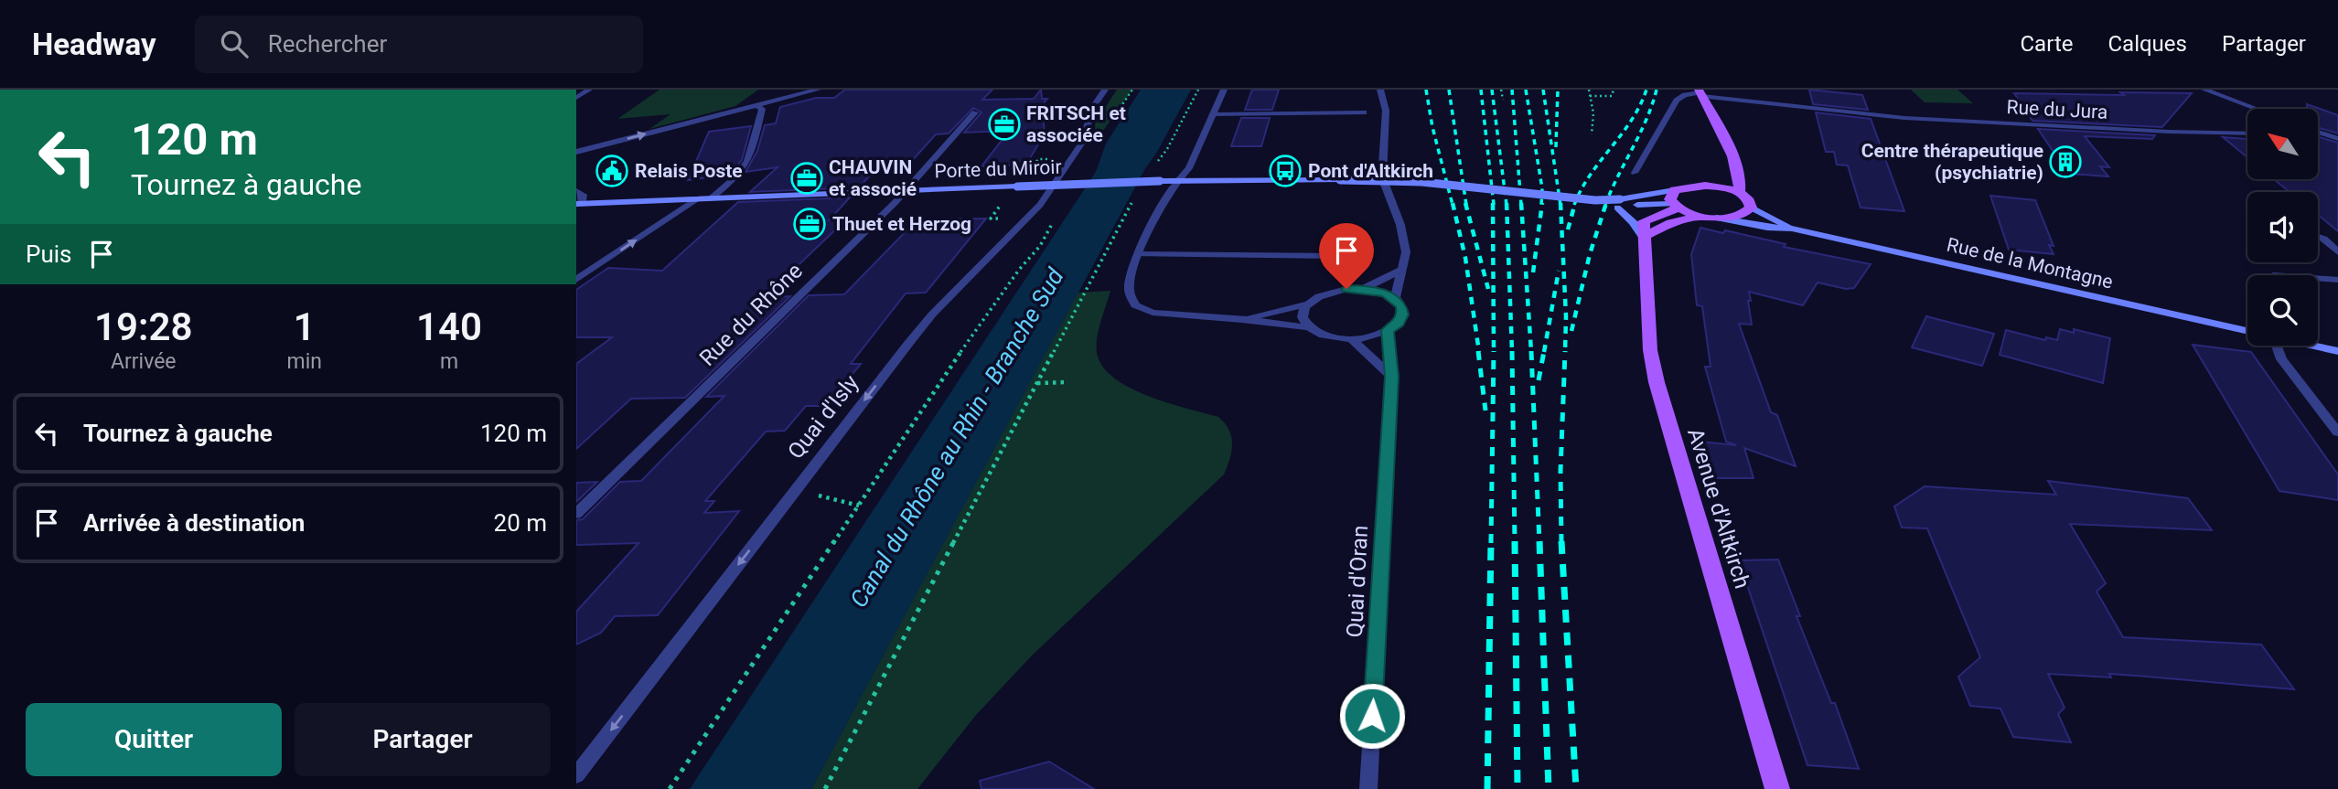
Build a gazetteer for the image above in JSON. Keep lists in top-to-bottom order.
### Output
{
  "streets": {
    "main road": ["Porte du Miroir", "Rue de la Montagne", "Avenue d'Altkirch"],
    "street": [
      "Rue du Jura",
      "Rue du Rhône",
      "Quai d'Isly",
      "Quai d'Oran"
    ]
  },
  "crossings": [
    ["Porte du Miroir", "Rue du Rhône"]
  ],
  "one_way": ["Quai d'Isly"],
  "water": ["Canal du Rhône au Rhin - Branche Sud"],
  "places": {
    "office": ["FRITSCH et associée", "CHAUVIN et associé", "Thuet et Herzog"],
    "building": ["Centre thérapeutique (psychiatrie)"],
    "public building": ["Relais Poste"],
    "bus stop": ["Pont d'Altkirch"]
  },
  "north": "top left",
  "page": {
    "header": "Headway",
    "search": "Rechercher",
    "nav": ["Carte", "Calques", "Partager"],
    "turn": ["120 m", "Tournez à gauche"],
    "then": "Puis",
    "eta": [
      "19:28",
      "Arrivée",
      "1",
      "min",
      "140",
      "m"
    ],
    "list": [
      {
        "name": "Tournez à gauche",
        "value": "120 m"
      },
      {
        "name": "Arrivée à destination",
        "value": "20 m"
      }
    ],
    "buttons": ["Quitter", "Partager"]
  }
}
